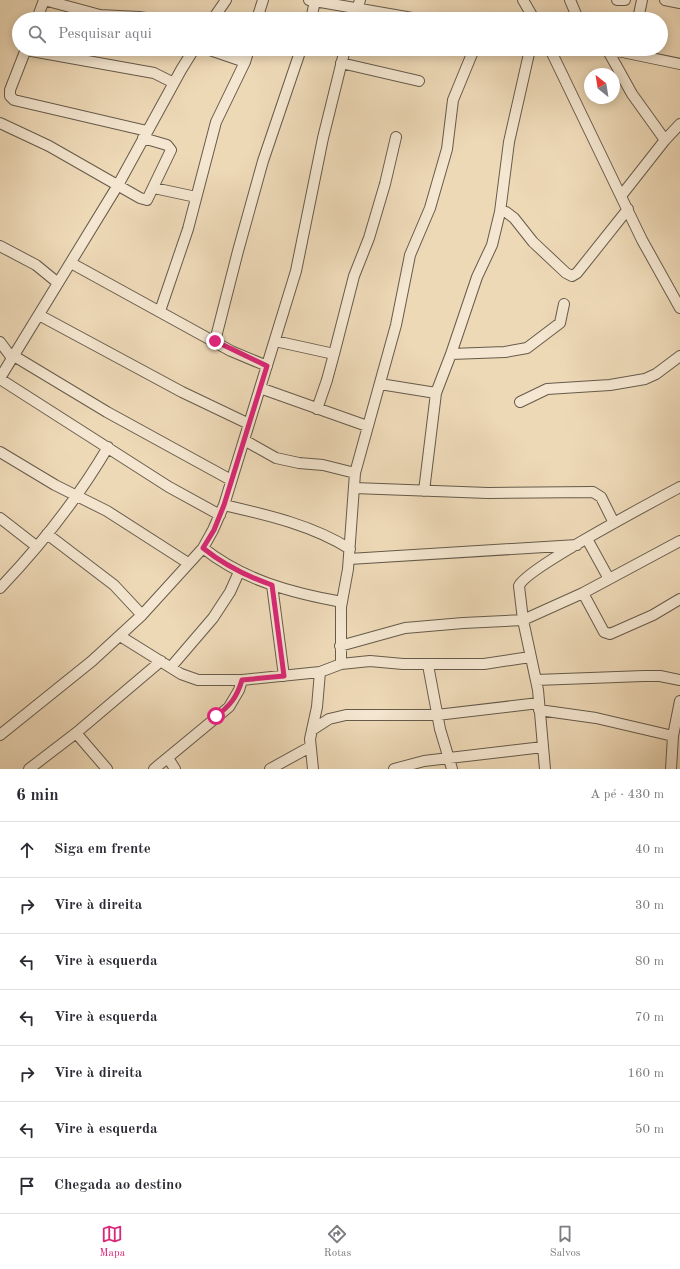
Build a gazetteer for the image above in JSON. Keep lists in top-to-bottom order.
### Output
{
  "north": "top left",
  "page": {
    "search": "Pesquisar aqui",
    "heading": ["6 min", "A pé · 430 m"],
    "list": [
      ["Siga em frente", "40 m"],
      ["Vire à direita", "30 m"],
      ["Vire à esquerda", "80 m"],
      ["Vire à esquerda", "70 m"],
      ["Vire à direita", "160 m"],
      ["Vire à esquerda", "50 m"],
      "Chegada ao destino"
    ],
    "nav": ["Mapa", "Rotas", "Salvos"]
  }
}
